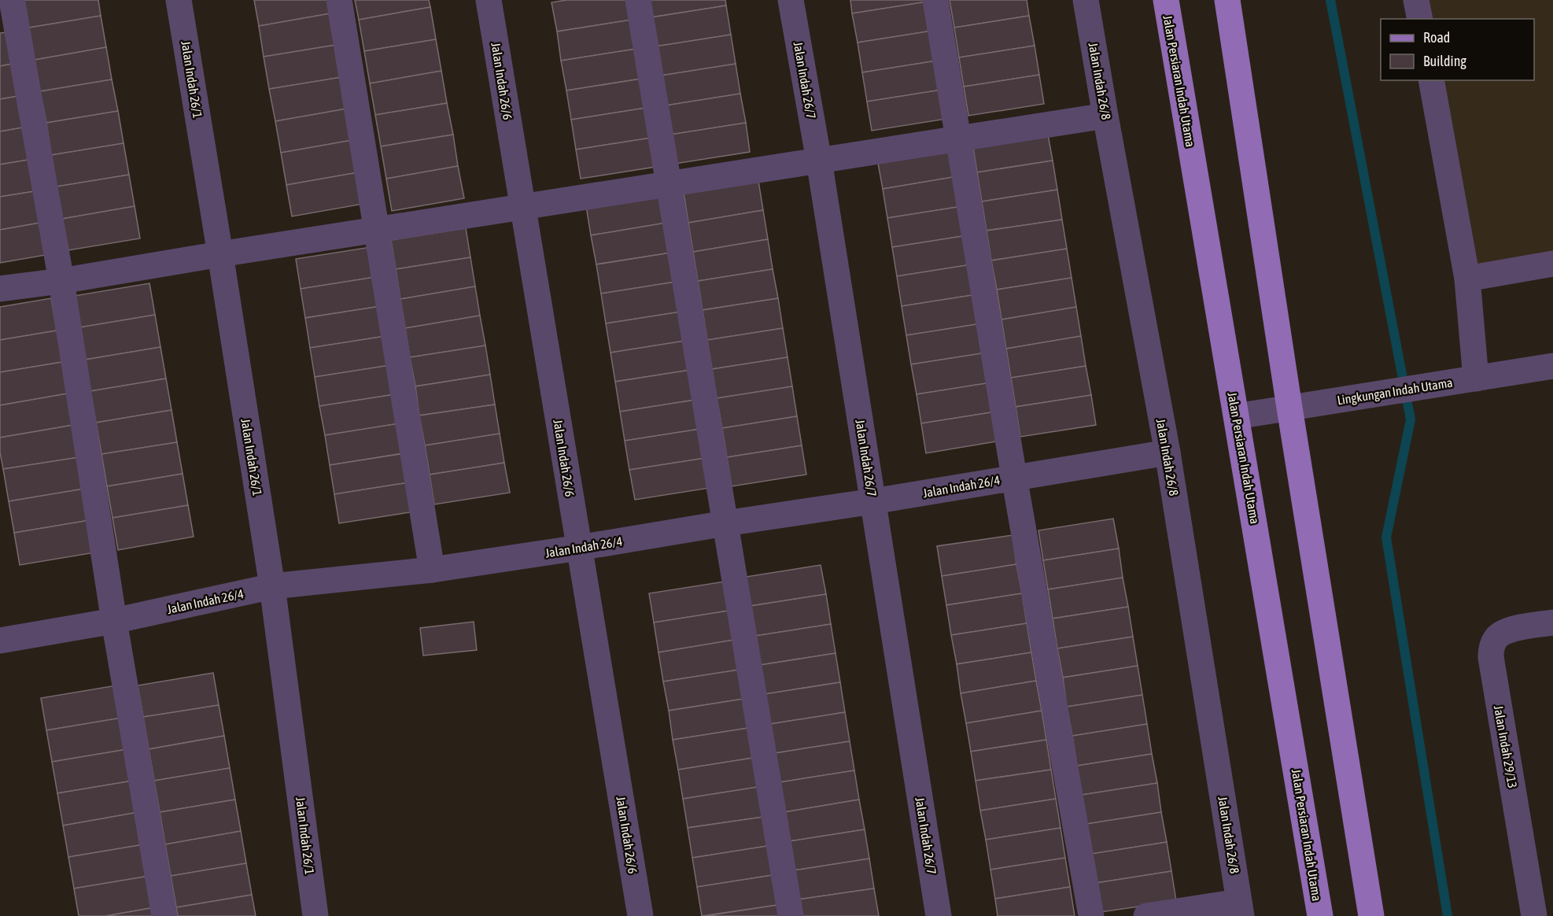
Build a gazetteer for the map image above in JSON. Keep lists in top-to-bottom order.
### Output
{
  "streets": {
    "main road": ["Jalan Persiaran Indah Utama"],
    "street": [
      "Jalan Indah 26/1",
      "Jalan Indah 26/7",
      "Jalan Indah 26/6",
      "Jalan Indah 26/8",
      "Lingkungan Indah Utama",
      "Jalan Indah 26/4",
      "Jalan Indah 29/13"
    ]
  },
  "crossings": [
    ["Jalan Indah 26/1", "Jalan Indah 26/4"],
    ["Jalan Indah 26/7", "Jalan Indah 26/4"],
    ["Jalan Indah 26/6", "Jalan Indah 26/4"],
    ["Jalan Indah 26/8", "Jalan Indah 26/4"],
    ["Jalan Persiaran Indah Utama", "Lingkungan Indah Utama"]
  ],
  "legend": ["Road", "Building"]
}
